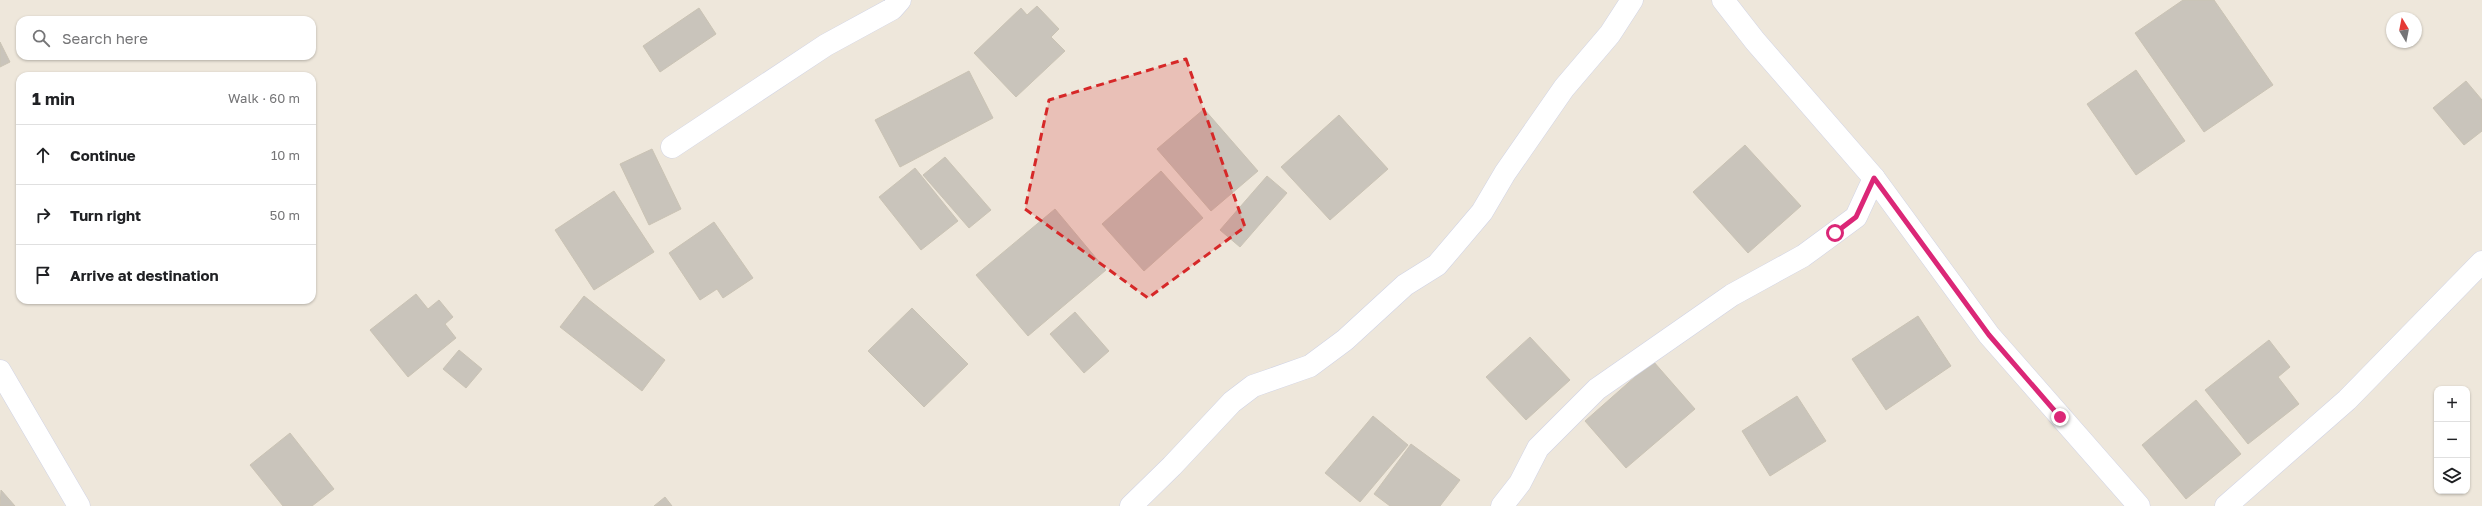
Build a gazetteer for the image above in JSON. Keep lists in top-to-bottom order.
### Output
{
  "north": "top",
  "page": {
    "search": "Search here",
    "heading": ["1 min", "Walk · 60 m"],
    "list": [
      ["Continue", "10 m"],
      ["Turn right", "50 m"],
      "Arrive at destination"
    ],
    "map_buttons": ["+", "−"]
  }
}
